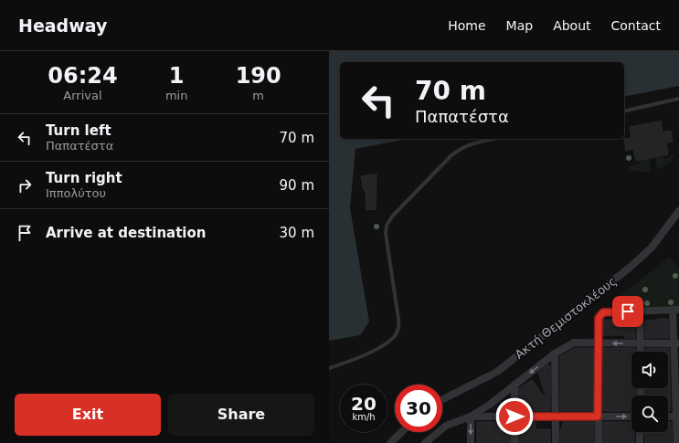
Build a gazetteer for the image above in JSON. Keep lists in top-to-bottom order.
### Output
{
  "streets": {
    "street": ["Ακτή Θεμιστοκλέους"]
  },
  "page": {
    "header": "Headway",
    "nav": [
      "Home",
      "Map",
      "About",
      "Contact"
    ],
    "eta": [
      "06:24",
      "Arrival",
      "1",
      "min",
      "190",
      "m"
    ],
    "turn": ["70 m", "Παπατέστα"],
    "list": [
      {
        "name": "Turn left",
        "note": "Παπατέστα",
        "value": "70 m"
      },
      {
        "name": "Turn right",
        "note": "Ιππολύτου",
        "value": "90 m"
      },
      {
        "name": "Arrive at destination",
        "value": "30 m"
      }
    ],
    "speed": "20 km/h",
    "limit": "30",
    "buttons": ["Exit", "Share"]
  }
}
